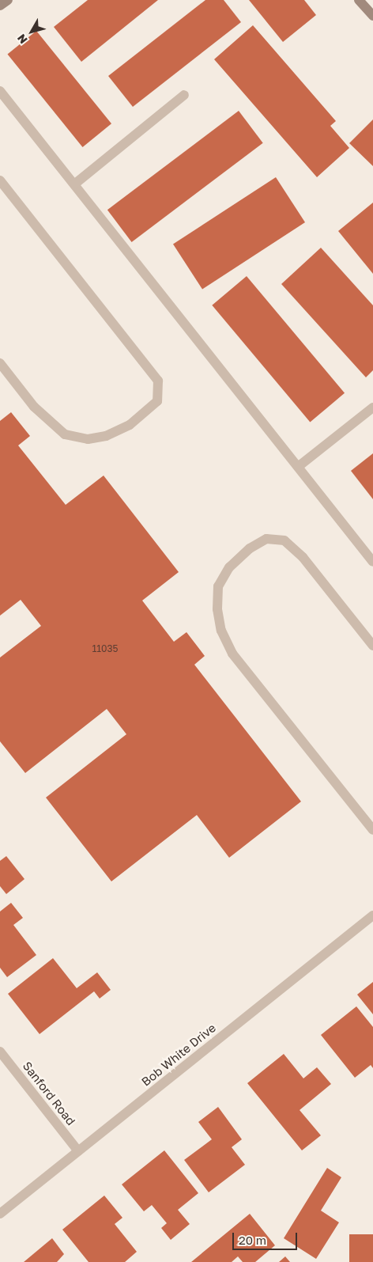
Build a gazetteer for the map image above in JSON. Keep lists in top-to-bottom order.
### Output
{
  "streets": {
    "street": ["Bob White Drive", "Sanford Road"]
  },
  "crossings": [
    ["Bob White Drive", "Sanford Road"]
  ],
  "house_numbers": ["11035"],
  "scale_bar": "20 m",
  "north": "bottom left"
}
